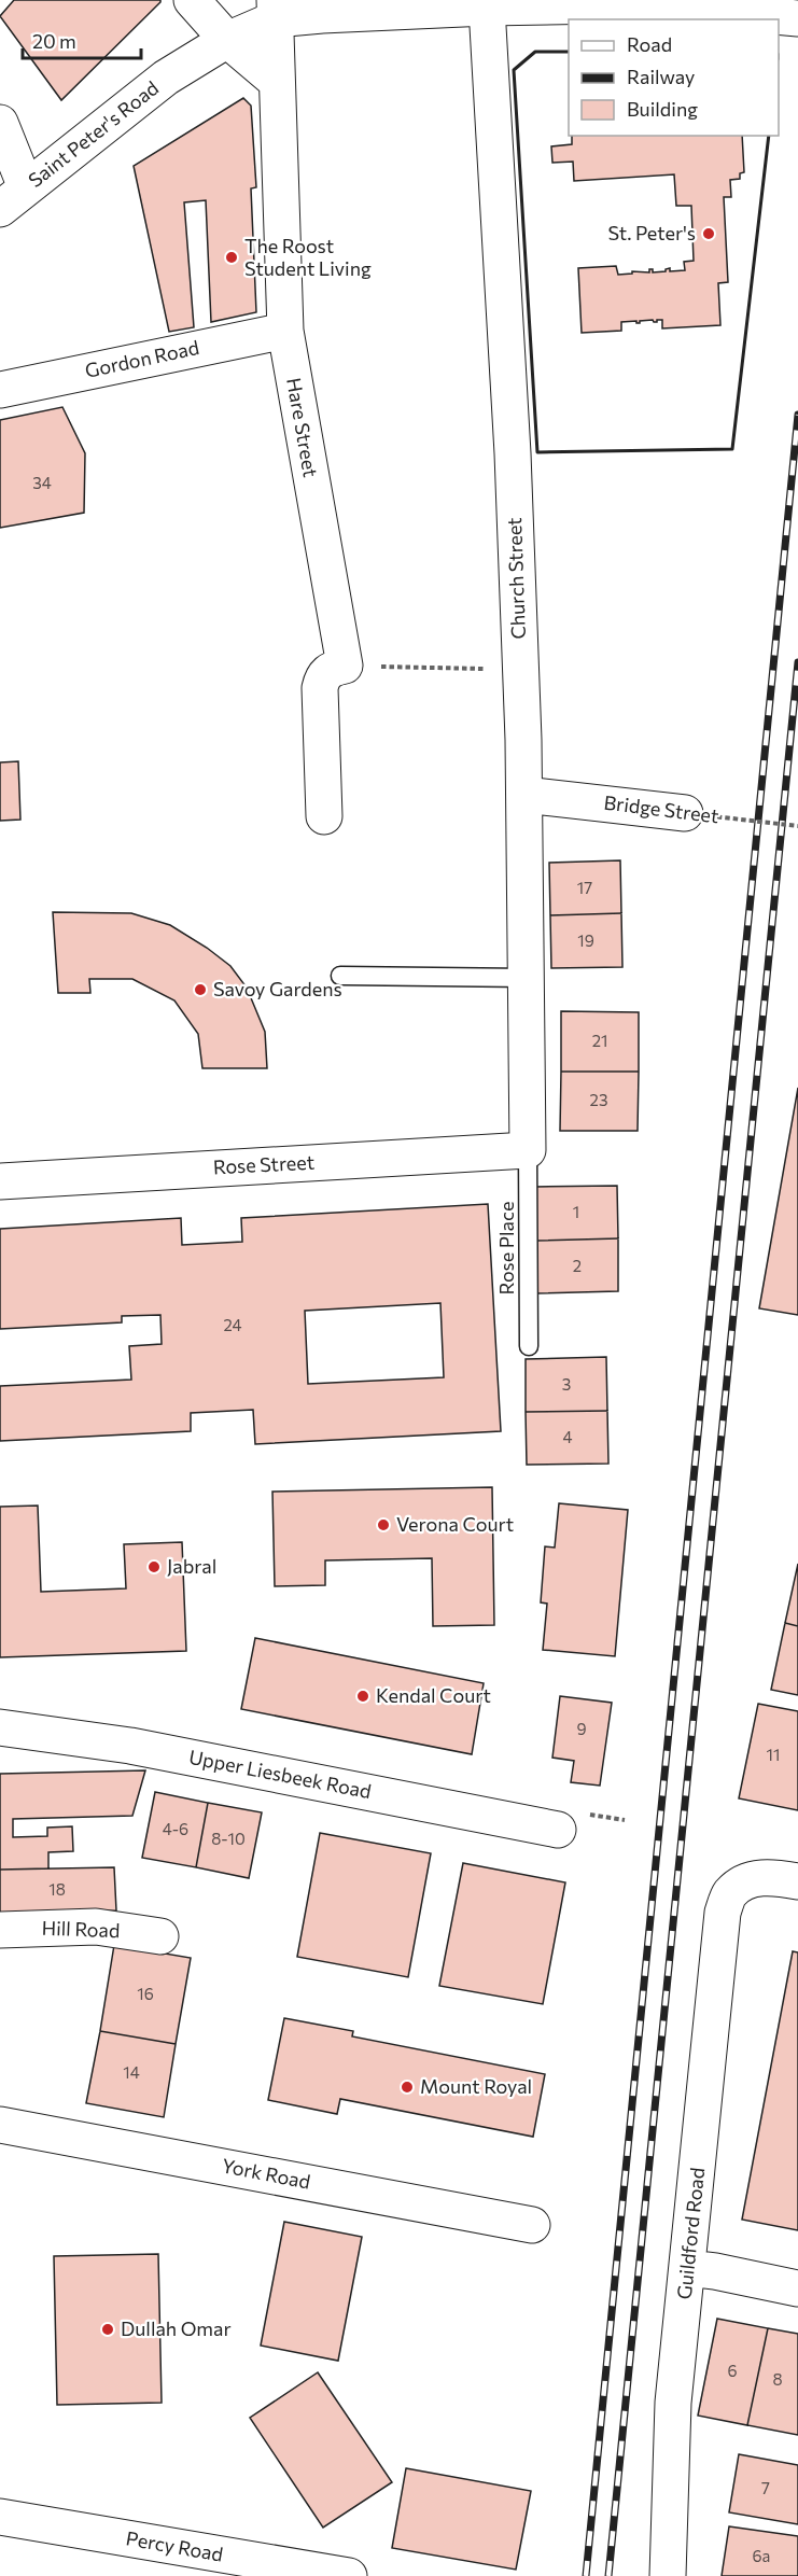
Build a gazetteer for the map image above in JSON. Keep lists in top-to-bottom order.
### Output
{
  "streets": {
    "street": [
      "Saint Peter's Road",
      "Gordon Road",
      "Hare Street",
      "Church Street",
      "Bridge Street",
      "Rose Street",
      "Upper Liesbeek Road",
      "Hill Road",
      "York Road",
      "Guildford Road",
      "Percy Road"
    ],
    "lane": ["Rose Place"]
  },
  "crossings": [
    ["Saint Peter's Road", "Hare Street"],
    ["Saint Peter's Road", "Church Street"],
    ["Gordon Road", "Hare Street"],
    ["Church Street", "Bridge Street"],
    ["Church Street", "Rose Street"],
    ["Church Street", "Rose Place"],
    ["Rose Street", "Rose Place"]
  ],
  "places": [
    "St. Peter's",
    "The Roost Student Living",
    "Savoy Gardens",
    "Verona Court",
    "Jabral",
    "Kendal Court",
    "Mount Royal",
    "Dullah Omar"
  ],
  "house_numbers": [
    "34",
    "17",
    "19",
    "21",
    "23",
    "1",
    "2",
    "24",
    "3",
    "4",
    "9",
    "11",
    "4-6",
    "8-10",
    "18",
    "16",
    "14",
    "6",
    "8",
    "7",
    "6a"
  ],
  "legend": ["Road", "Railway", "Building"],
  "scale_bar": "20 m"
}
